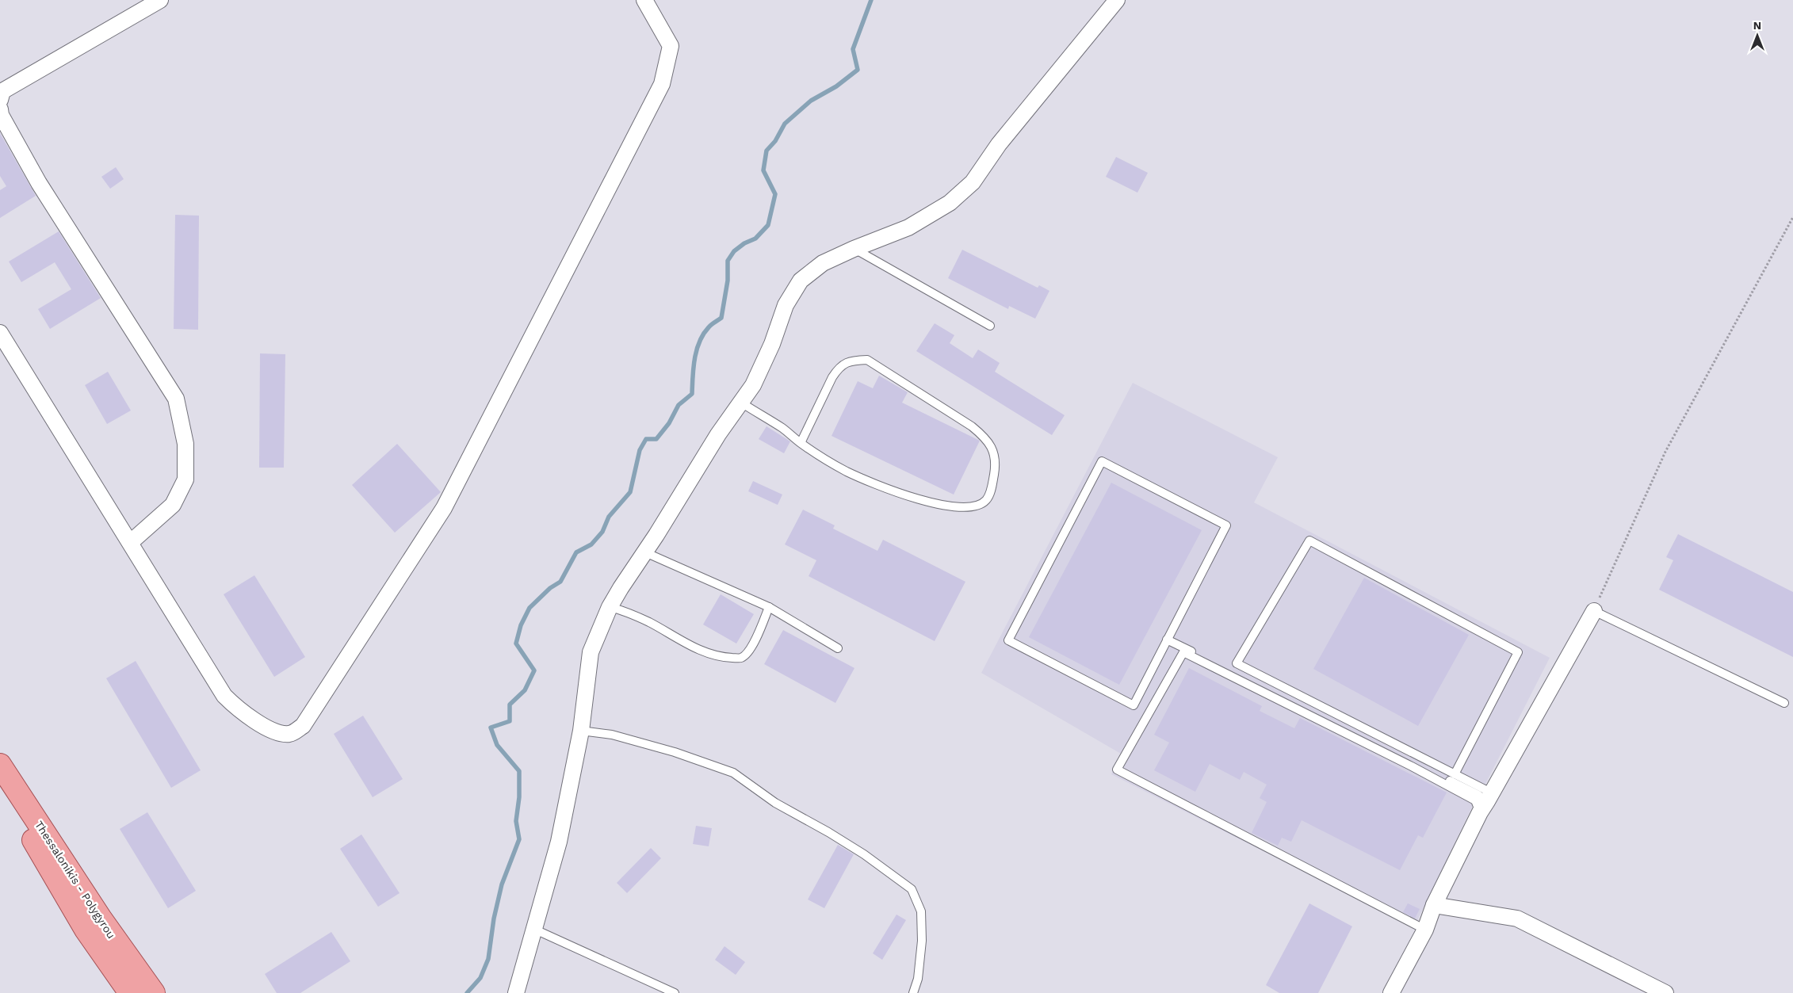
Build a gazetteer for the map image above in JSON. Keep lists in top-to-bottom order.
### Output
{
  "streets": {
    "main road": ["Thessalonikis - Polygyrou"]
  },
  "north": "top"
}
